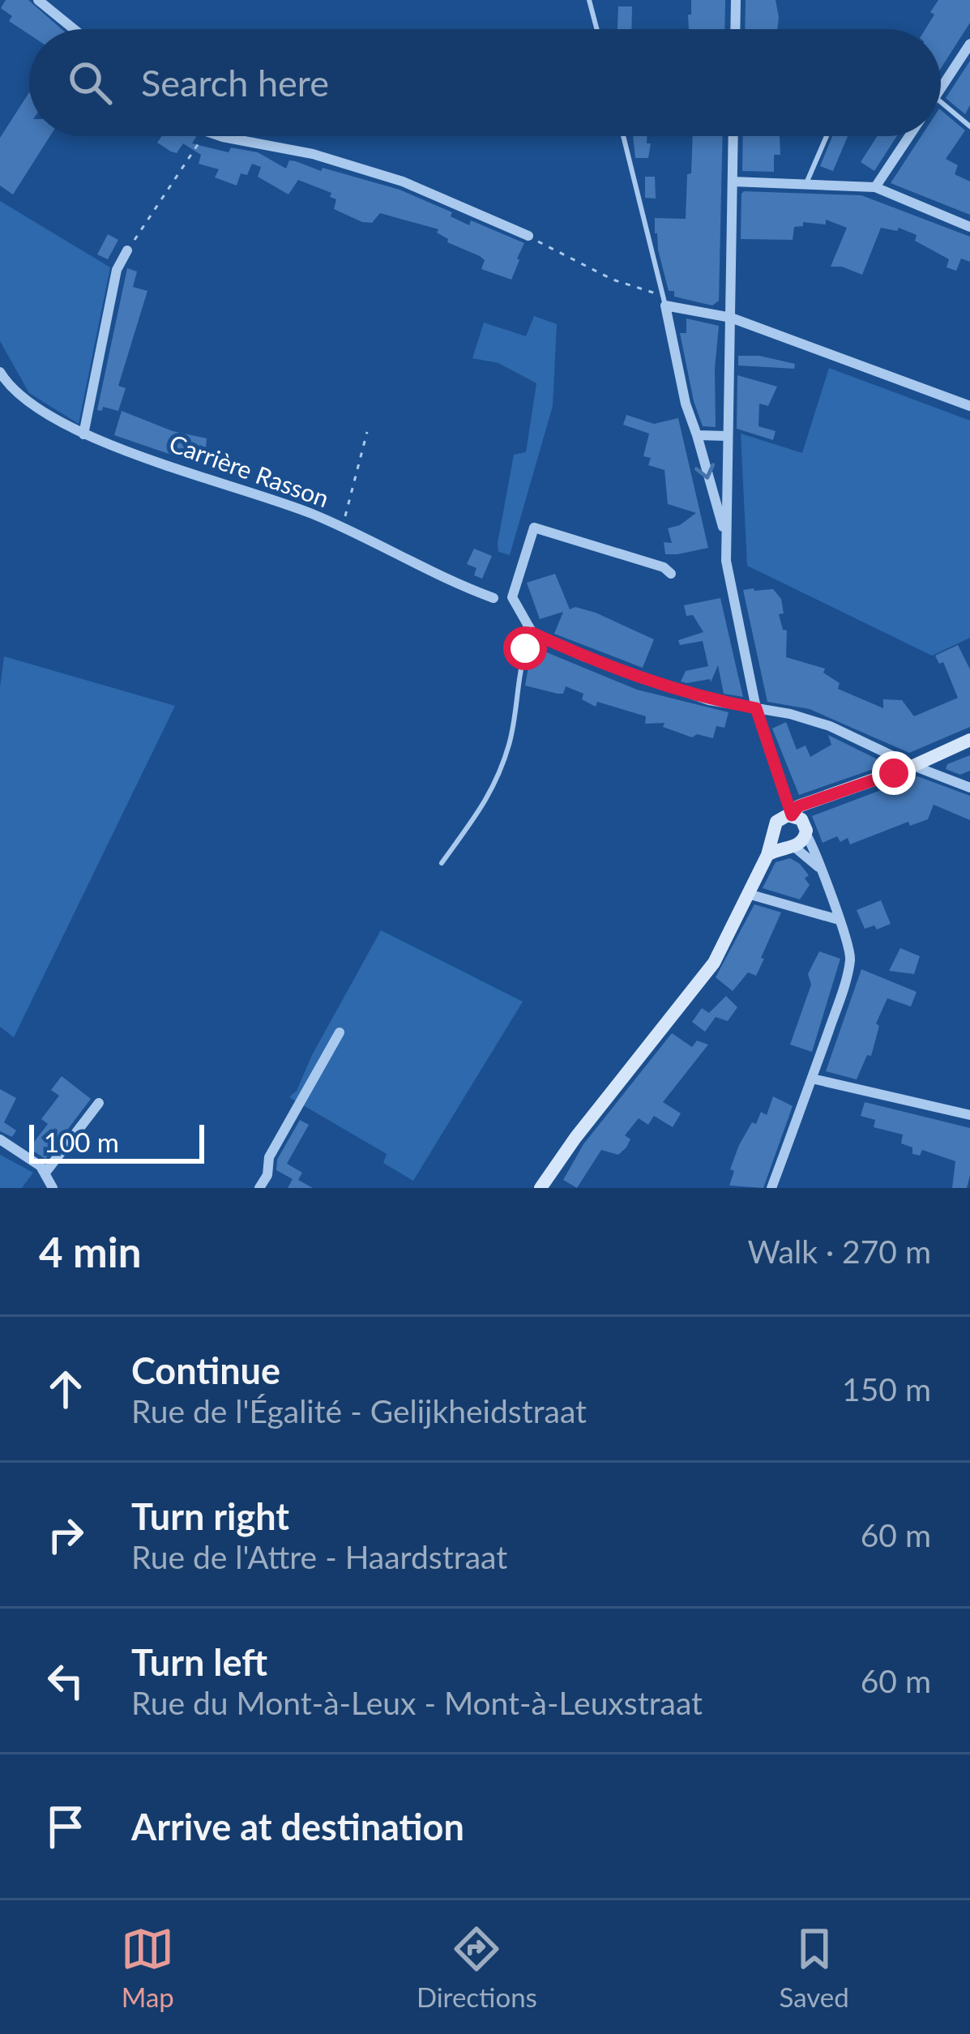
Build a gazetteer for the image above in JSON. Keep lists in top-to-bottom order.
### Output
{
  "streets": {
    "street": ["Carrière Rasson"]
  },
  "scale_bar": "100 m",
  "page": {
    "search": "Search here",
    "scale": "100 m",
    "heading": ["4 min", "Walk · 270 m"],
    "list": [
      ["Continue", "Rue de l'Égalité - Gelijkheidstraat", "150 m"],
      ["Turn right", "Rue de l'Attre - Haardstraat", "60 m"],
      ["Turn left", "Rue du Mont-à-Leux - Mont-à-Leuxstraat", "60 m"],
      "Arrive at destination"
    ],
    "nav": ["Map", "Directions", "Saved"]
  }
}
